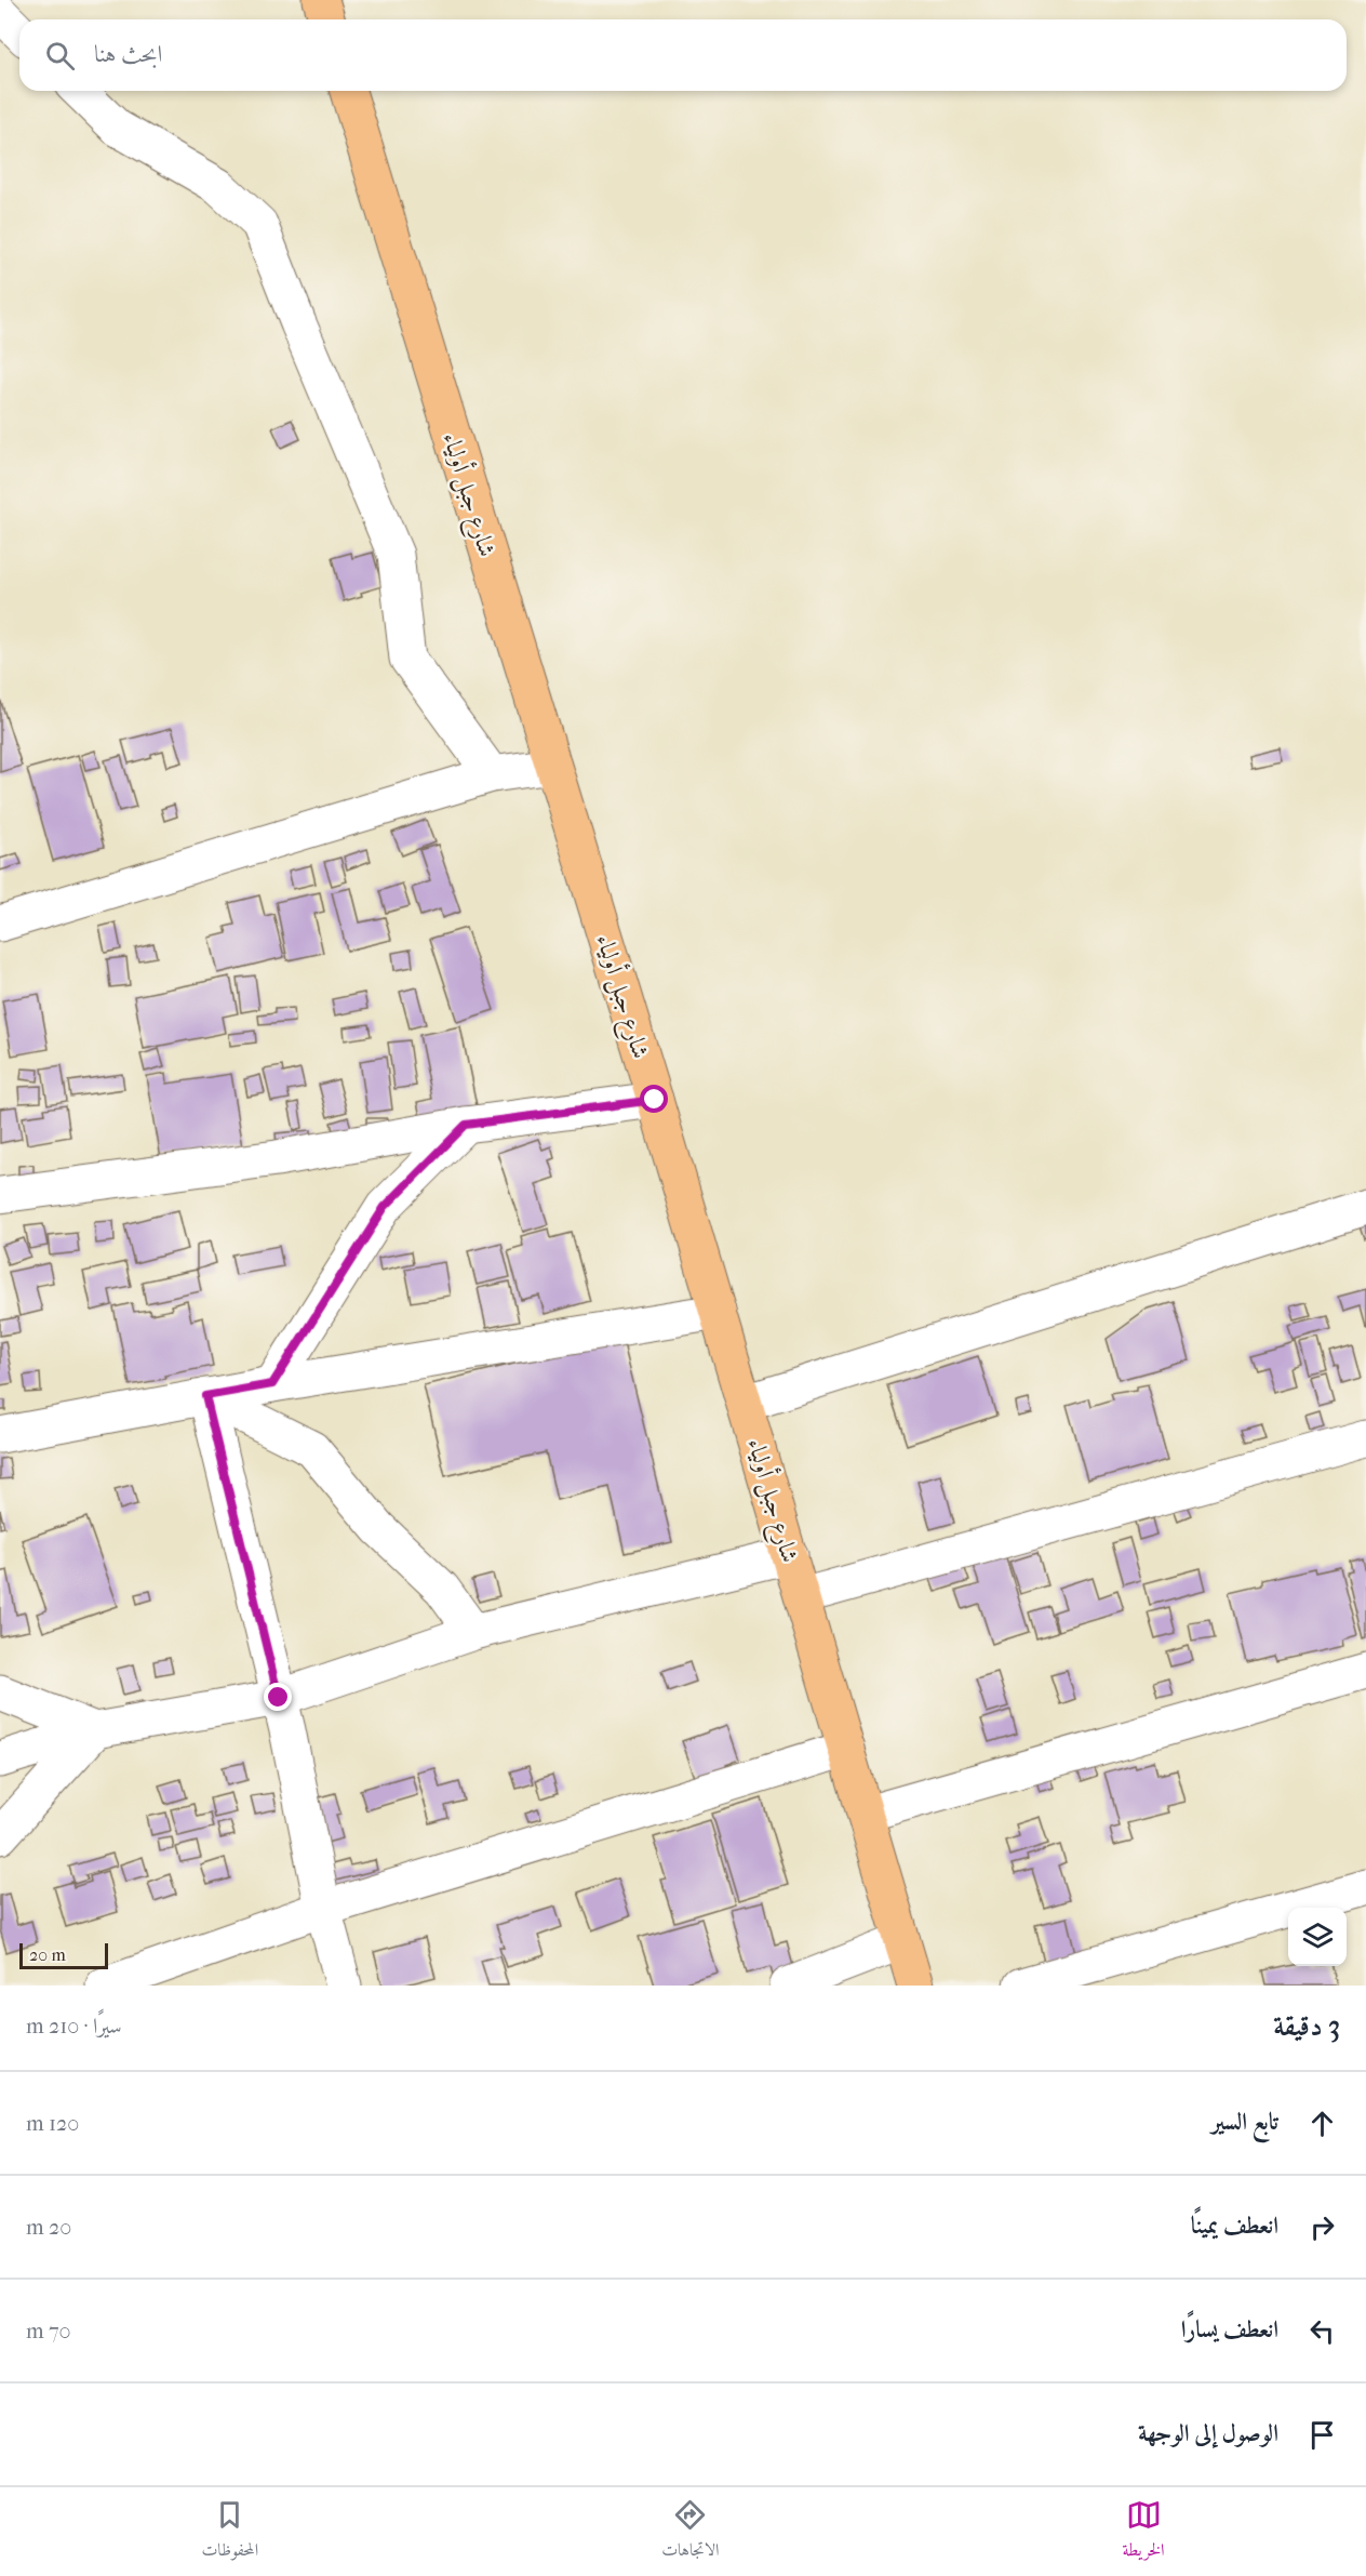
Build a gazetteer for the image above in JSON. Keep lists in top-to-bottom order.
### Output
{
  "streets": {
    "highway": ["شارع جبل أولياء"]
  },
  "scale_bar": "20 m",
  "page": {
    "search": "ابحث هنا",
    "scale": "20 m",
    "heading": ["3 دقيقة", "سيرًا · 210 m"],
    "list": [
      ["تابع السير", "120 m"],
      ["انعطف يمينًا", "20 m"],
      ["انعطف يسارًا", "70 m"],
      "الوصول إلى الوجهة"
    ],
    "nav": ["الخريطة", "الاتجاهات", "المحفوظات"]
  }
}
